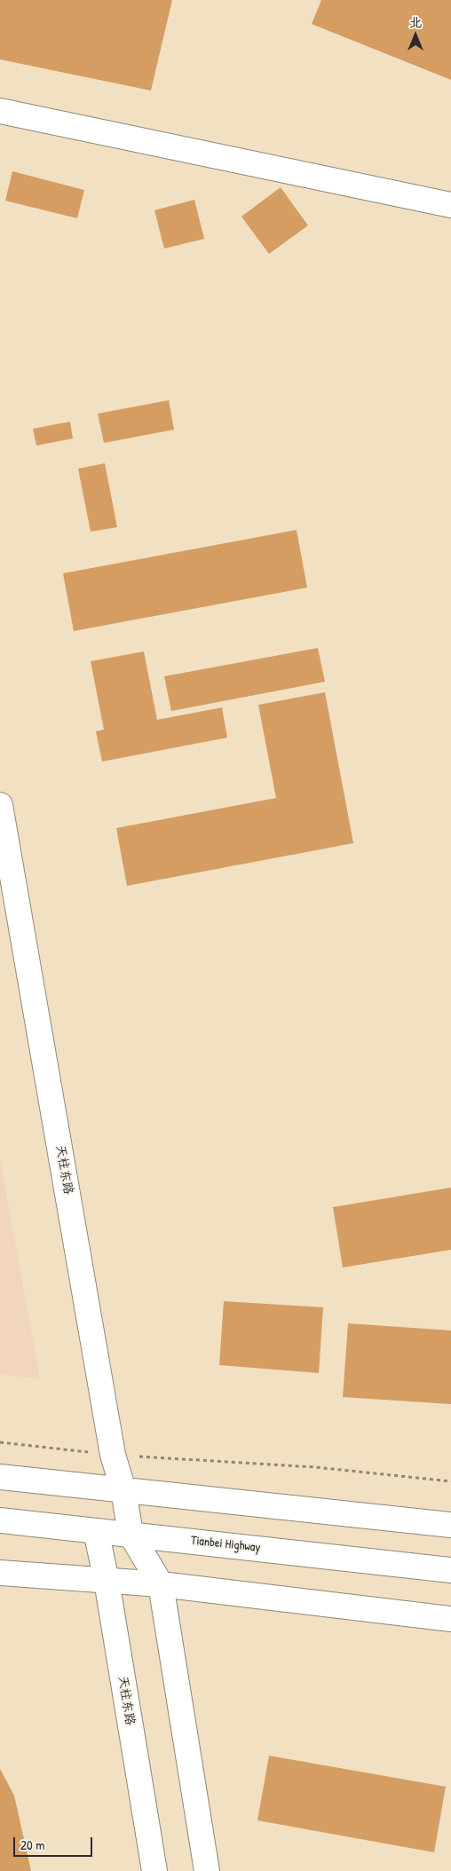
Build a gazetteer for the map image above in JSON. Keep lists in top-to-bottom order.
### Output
{
  "streets": {
    "street": ["天柱东路", "Tianbei Highway"]
  },
  "crossings": [
    ["天柱东路", "Tianbei Highway"]
  ],
  "scale_bar": "20 m",
  "north": "top"
}
